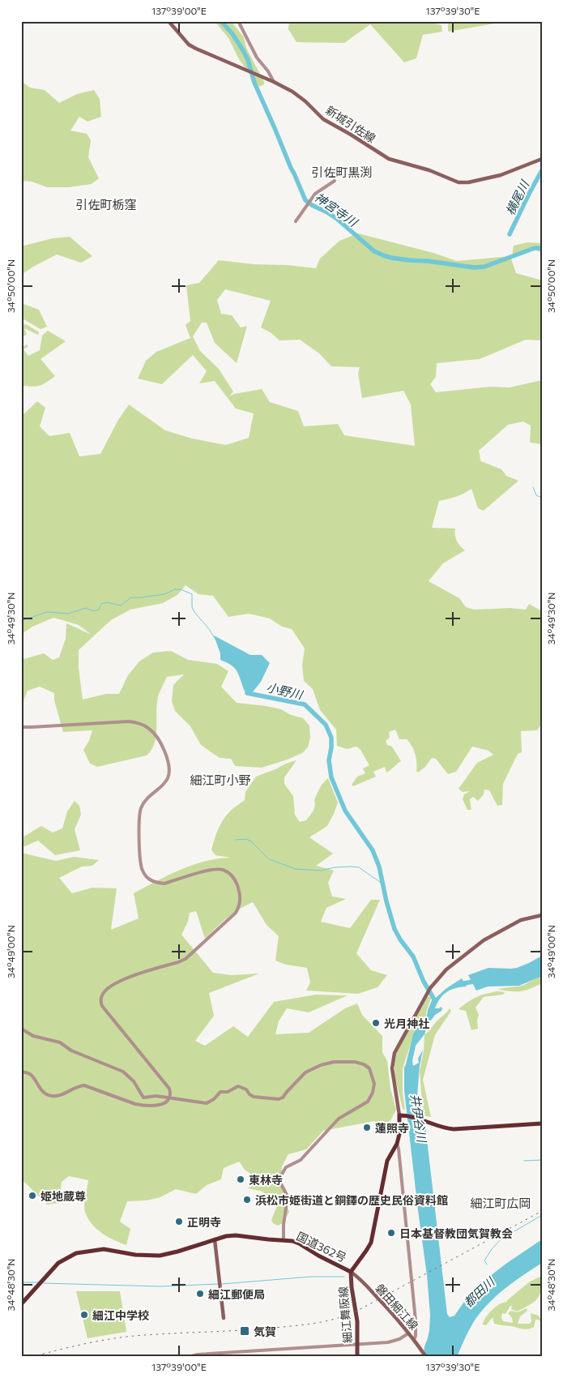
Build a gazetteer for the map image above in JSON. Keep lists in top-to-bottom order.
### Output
{
  "streets": {
    "highway": ["国道362号"],
    "main road": ["新城引佐線", "磐田細江線", "細江舞阪線"]
  },
  "crossings": [
    ["国道362号", "磐田細江線"],
    ["国道362号", "細江舞阪線"],
    ["磐田細江線", "細江舞阪線"]
  ],
  "districts": [
    "引佐町黒渕",
    "引佐町栃窪",
    "細江町小野",
    "細江町広岡"
  ],
  "water": [
    "横尾川",
    "神宮寺川",
    "小野川",
    "井伊谷川",
    "都田川"
  ],
  "places": {
    "other": [
      "光月神社",
      "蓮照寺",
      "東林寺",
      "姫地蔵尊",
      "浜松市姫街道と銅鐸の歴史民俗資料館",
      "正明寺",
      "日本基督教団気賀教会",
      "細江郵便局",
      "細江中学校"
    ],
    "transit": ["気賀"]
  },
  "coordinates": [
    "137°39'00\"E",
    "137°39'30\"E",
    "34°50'00\"N",
    "34°49'30\"N",
    "34°49'00\"N",
    "34°48'30\"N"
  ]
}
